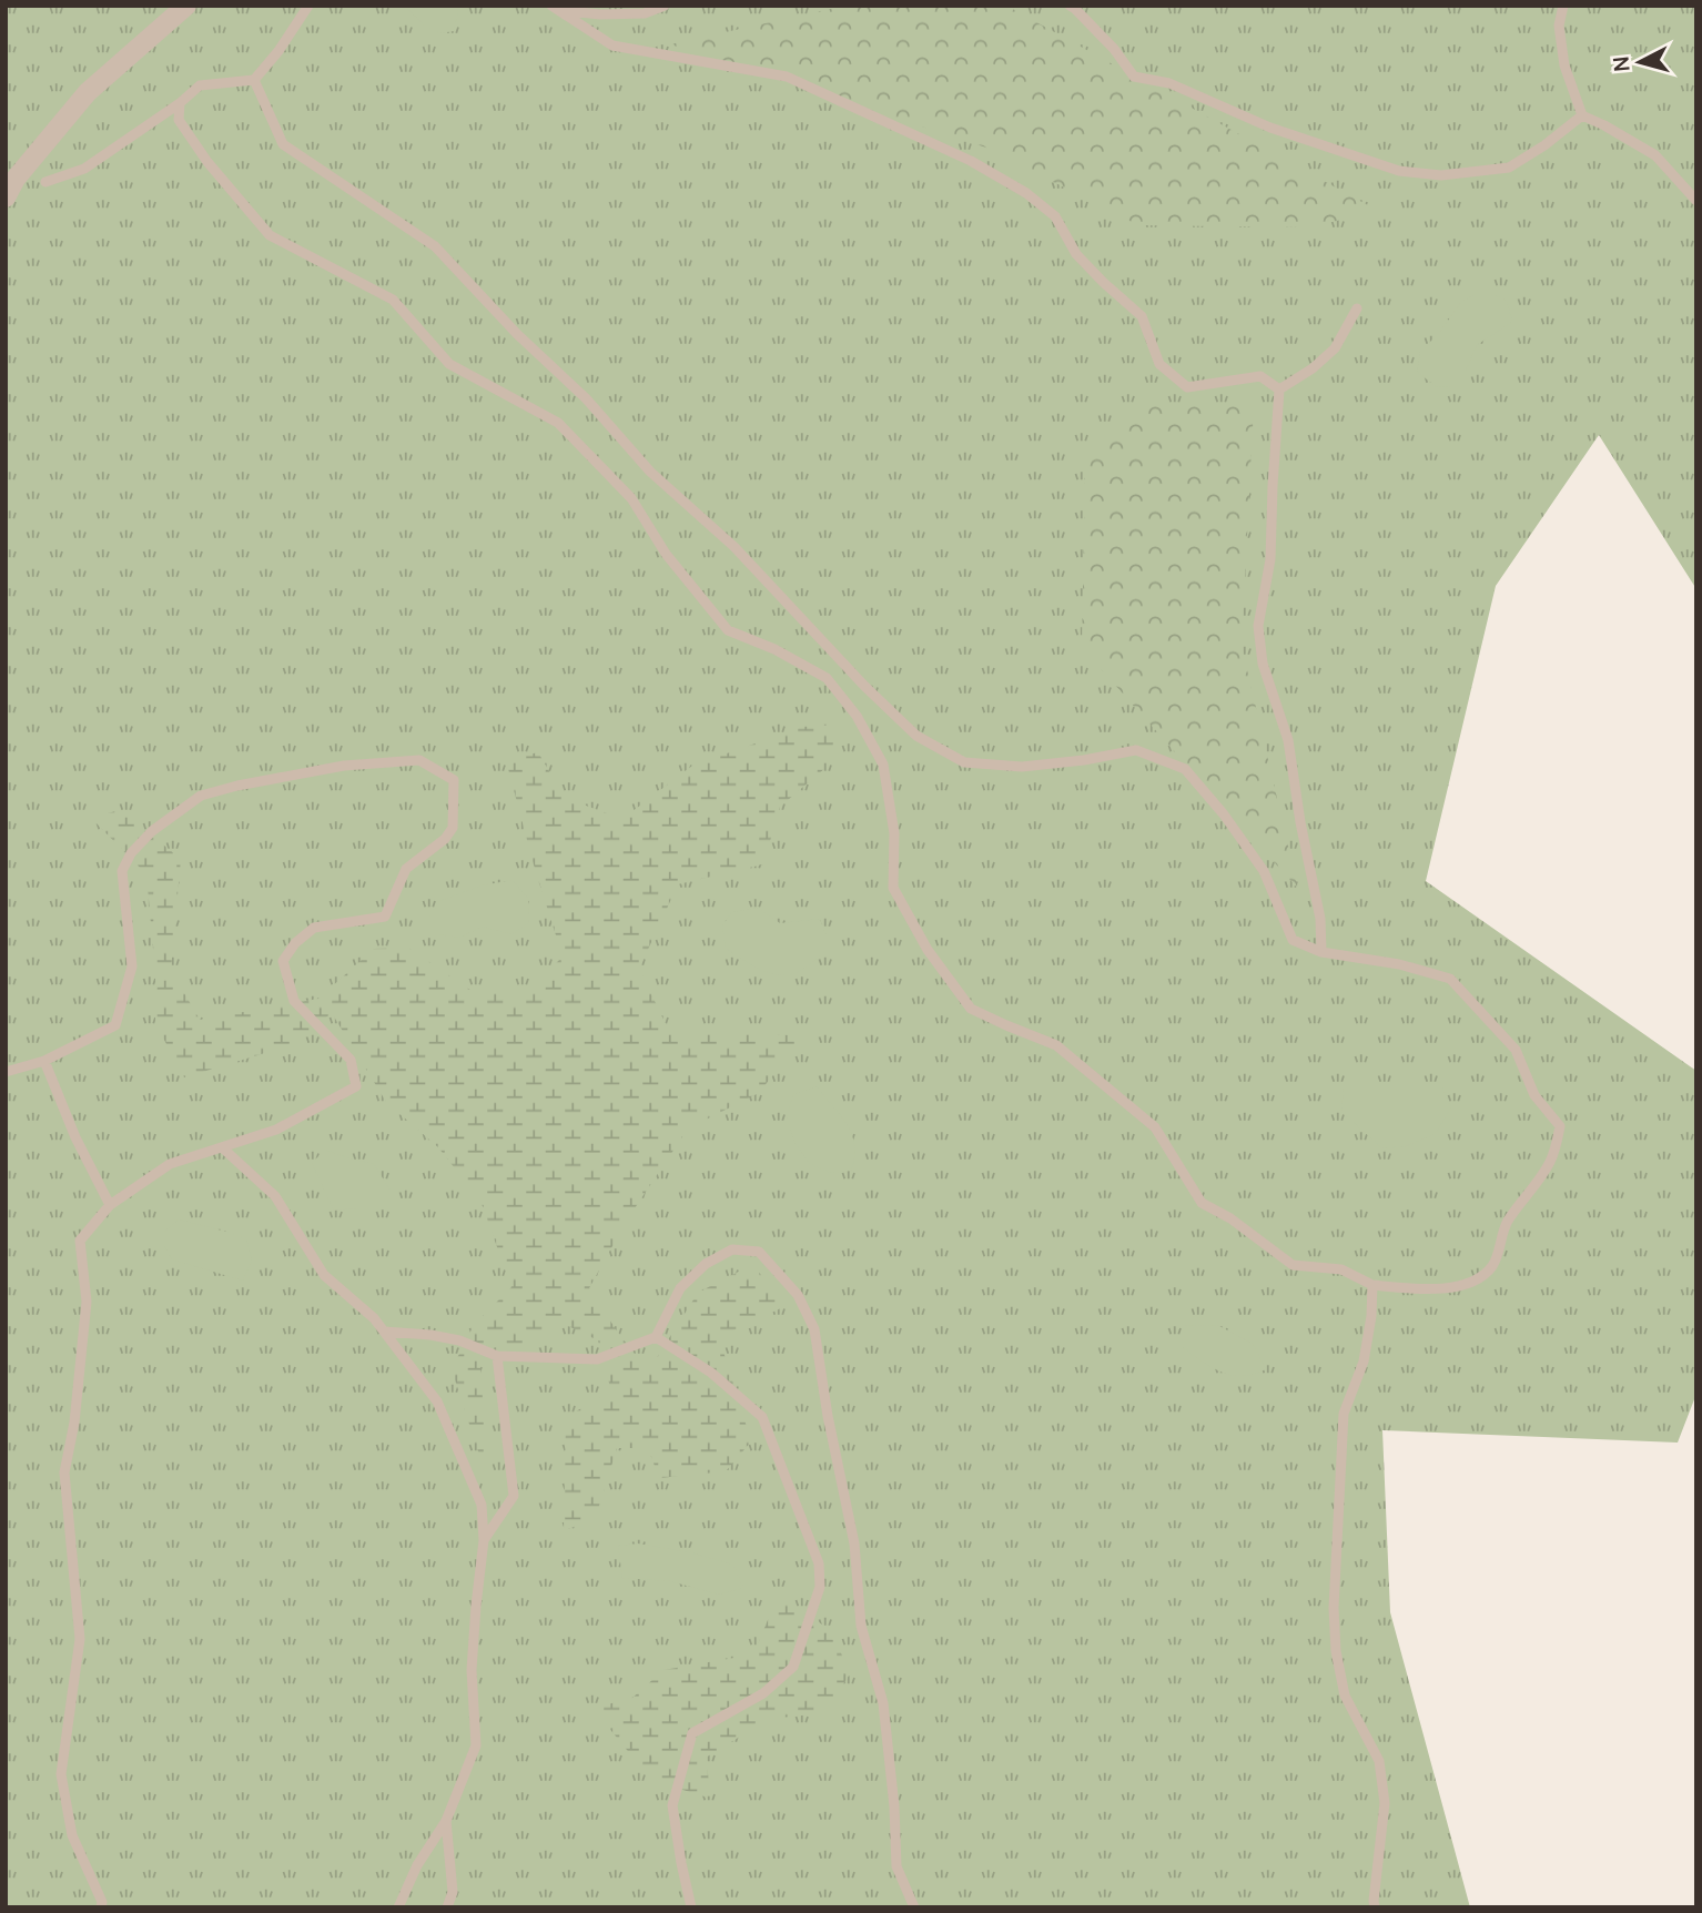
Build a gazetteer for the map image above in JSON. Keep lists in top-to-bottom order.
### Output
{
  "north": "left"
}
